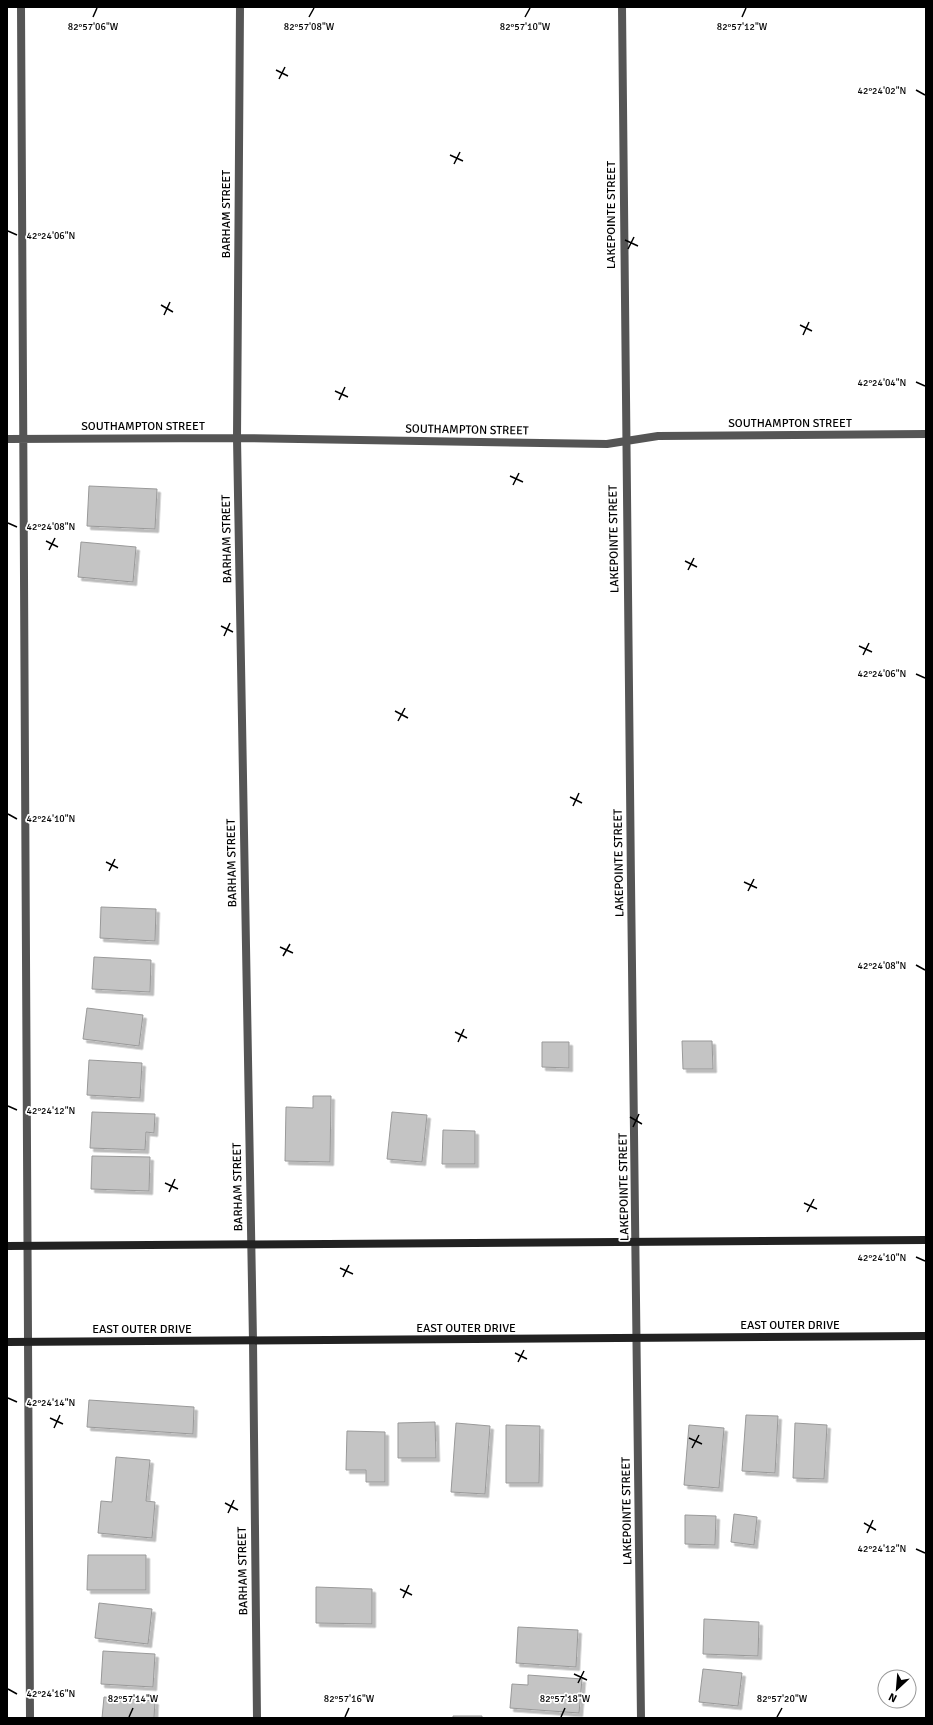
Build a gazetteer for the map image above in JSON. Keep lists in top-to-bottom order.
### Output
{
  "streets": {
    "street": [
      "BARHAM STREET",
      "LAKEPOINTE STREET",
      "SOUTHAMPTON STREET",
      "EAST OUTER DRIVE"
    ]
  },
  "crossings": [
    ["BARHAM STREET", "SOUTHAMPTON STREET"],
    ["BARHAM STREET", "EAST OUTER DRIVE"],
    ["LAKEPOINTE STREET", "SOUTHAMPTON STREET"],
    ["LAKEPOINTE STREET", "EAST OUTER DRIVE"]
  ],
  "north": "bottom left",
  "coordinates": [
    "82°57'06\"W",
    "82°57'08\"W",
    "82°57'10\"W",
    "82°57'12\"W",
    "42°24'02\"N",
    "42°24'06\"N",
    "42°24'04\"N",
    "42°24'08\"N",
    "42°24'10\"N",
    "42°24'12\"N",
    "42°24'14\"N",
    "42°24'16\"N",
    "82°57'14\"W",
    "82°57'16\"W",
    "82°57'18\"W",
    "82°57'20\"W"
  ]
}
